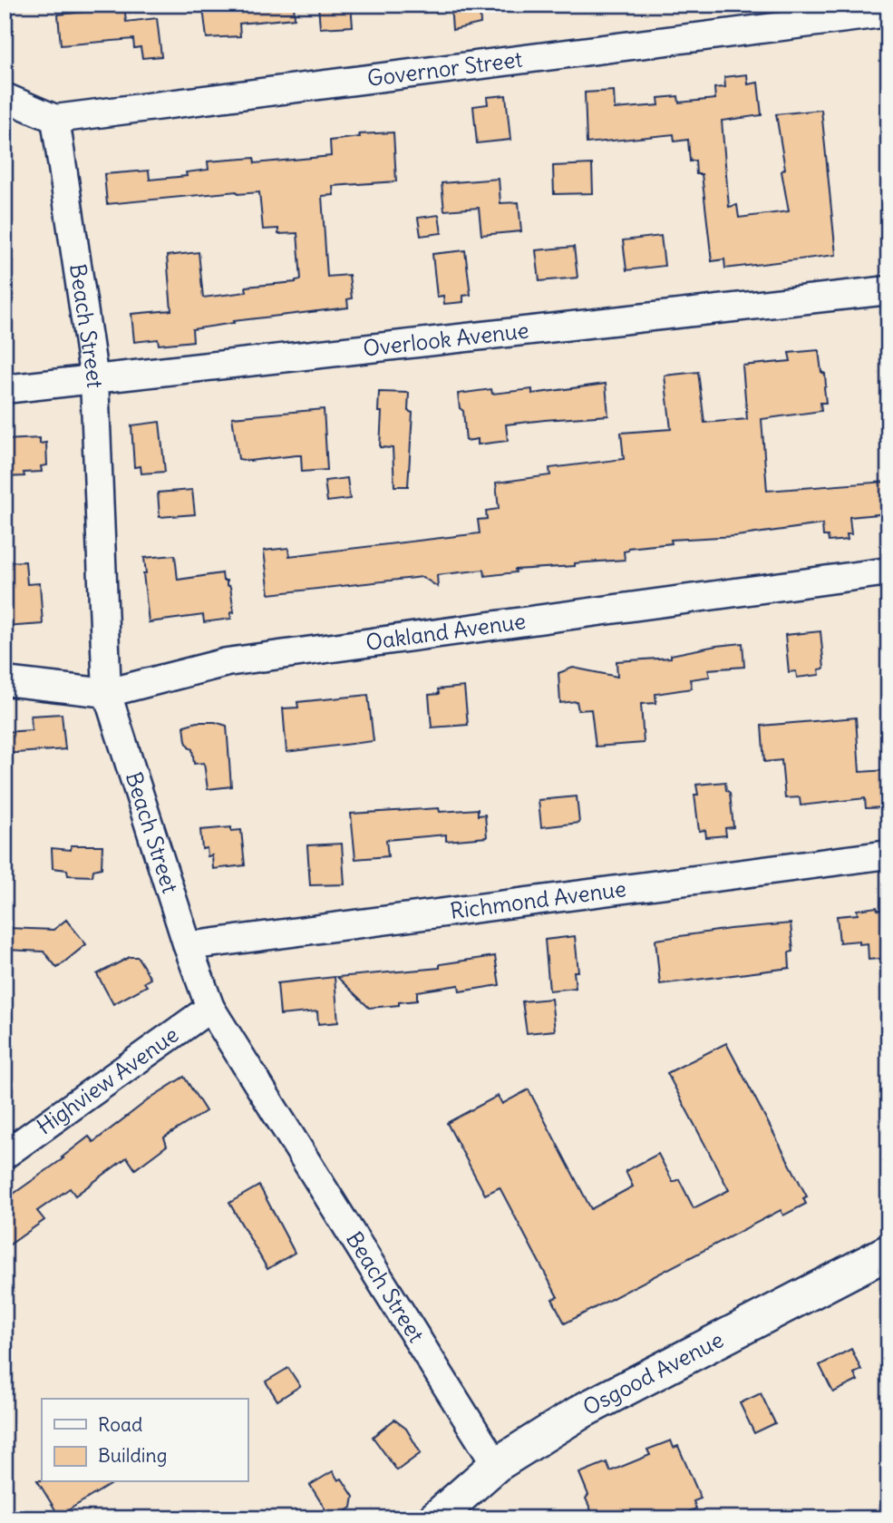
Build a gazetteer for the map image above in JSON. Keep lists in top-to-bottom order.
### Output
{
  "streets": {
    "street": [
      "Governor Street",
      "Beach Street",
      "Overlook Avenue",
      "Oakland Avenue",
      "Richmond Avenue",
      "Highview Avenue",
      "Osgood Avenue"
    ]
  },
  "crossings": [
    ["Governor Street", "Beach Street"],
    ["Beach Street", "Overlook Avenue"],
    ["Beach Street", "Oakland Avenue"],
    ["Beach Street", "Richmond Avenue"],
    ["Beach Street", "Highview Avenue"],
    ["Beach Street", "Osgood Avenue"]
  ],
  "legend": ["Road", "Building"]
}
